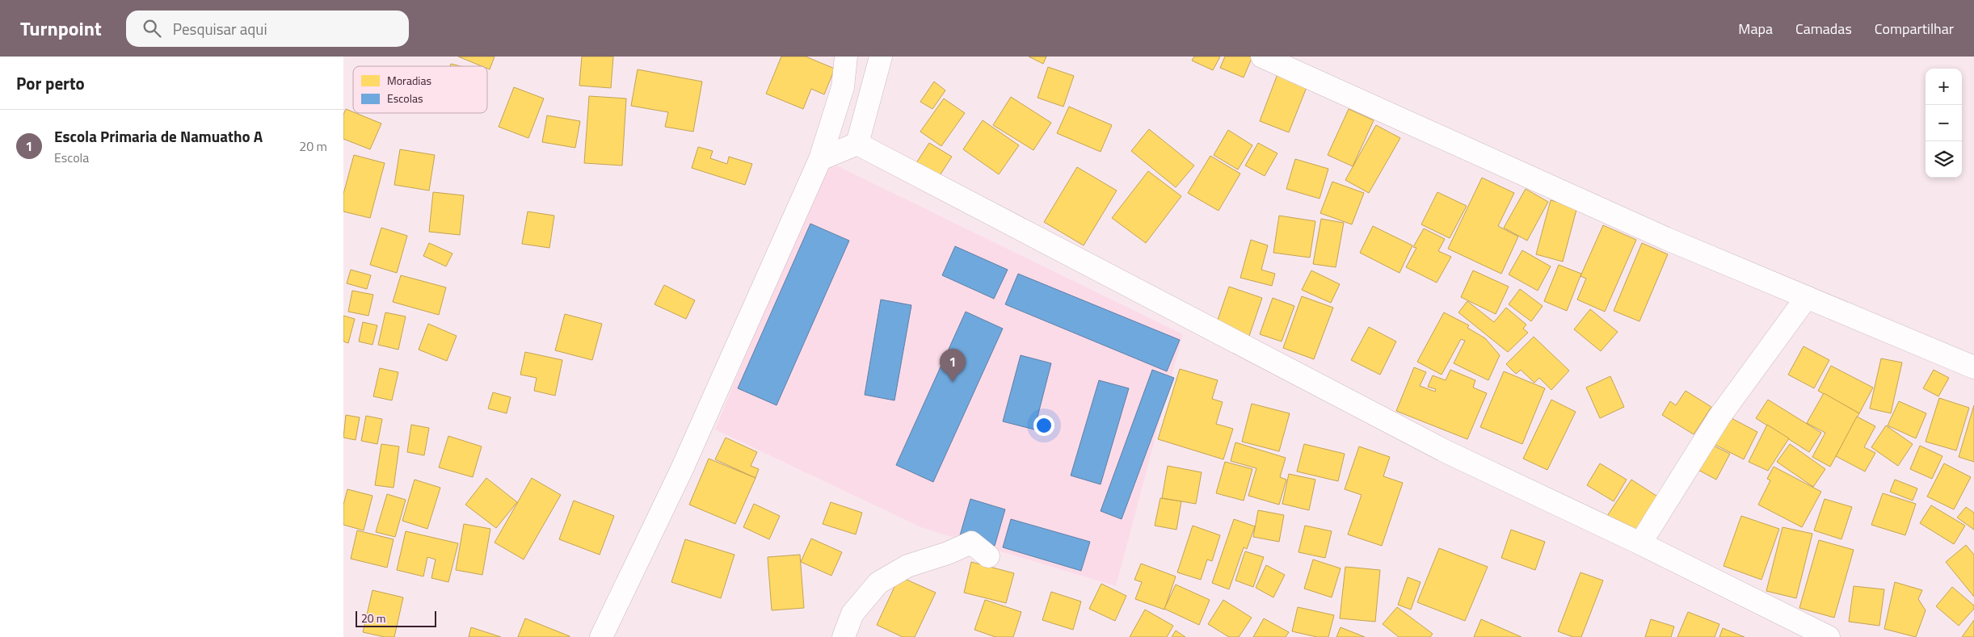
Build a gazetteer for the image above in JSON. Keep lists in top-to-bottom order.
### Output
{
  "legend": ["Moradias", "Escolas"],
  "scale_bar": "20 m",
  "page": {
    "header": "Turnpoint",
    "search": "Pesquisar aqui",
    "nav": ["Mapa", "Camadas", "Compartilhar"],
    "heading": "Por perto",
    "map_buttons": ["+", "−"],
    "list": [
      {
        "mark": "1",
        "name": "Escola Primaria de Namuatho A",
        "note": "Escola",
        "value": "20 m"
      }
    ],
    "pins": "1",
    "scale": "20 m"
  }
}
